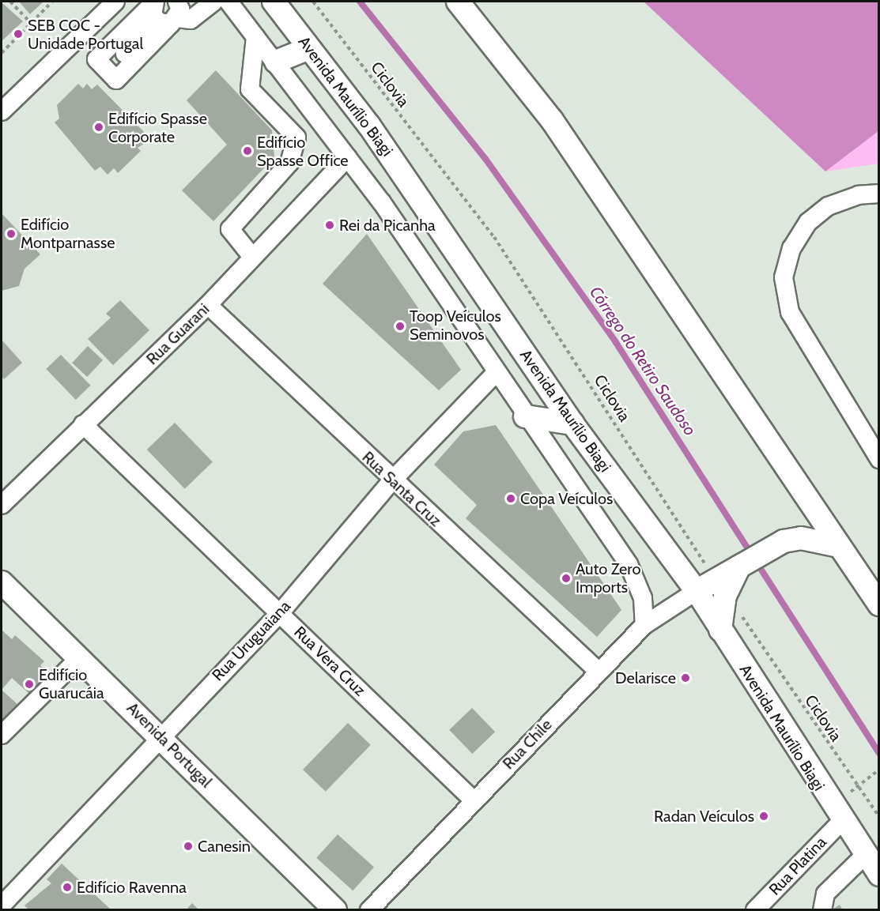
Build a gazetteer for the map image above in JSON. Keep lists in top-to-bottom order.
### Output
{
  "streets": {
    "main road": ["Avenida Maurílio Biagi", "Avenida Portugal"],
    "street": [
      "Rua Guarani",
      "Rua Santa Cruz",
      "Rua Uruguaiana",
      "Rua Vera Cruz",
      "Rua Chile",
      "Rua Platina"
    ],
    "path": ["Ciclovia"]
  },
  "crossings": [
    ["Avenida Maurílio Biagi", "Rua Chile"],
    ["Avenida Maurílio Biagi", "Rua Platina"],
    ["Rua Guarani", "Rua Santa Cruz"],
    ["Rua Guarani", "Rua Vera Cruz"],
    ["Rua Santa Cruz", "Rua Uruguaiana"],
    ["Rua Santa Cruz", "Rua Chile"],
    ["Rua Uruguaiana", "Rua Vera Cruz"],
    ["Rua Uruguaiana", "Avenida Portugal"],
    ["Rua Vera Cruz", "Rua Chile"]
  ],
  "water": ["Córrego do Retiro Saudoso"],
  "places": [
    "SEB COC - Unidade Portugal",
    "Edifício Spasse Corporate",
    "Edifício Spasse Office",
    "Rei da Picanha",
    "Edifício Montparnasse",
    "Toop Veículos Seminovos",
    "Copa Veículos",
    "Auto Zero Imports",
    "Delarisce",
    "Edifício Guarucáia",
    "Radan Veículos",
    "Canesin",
    "Edifício Ravenna"
  ]
}
